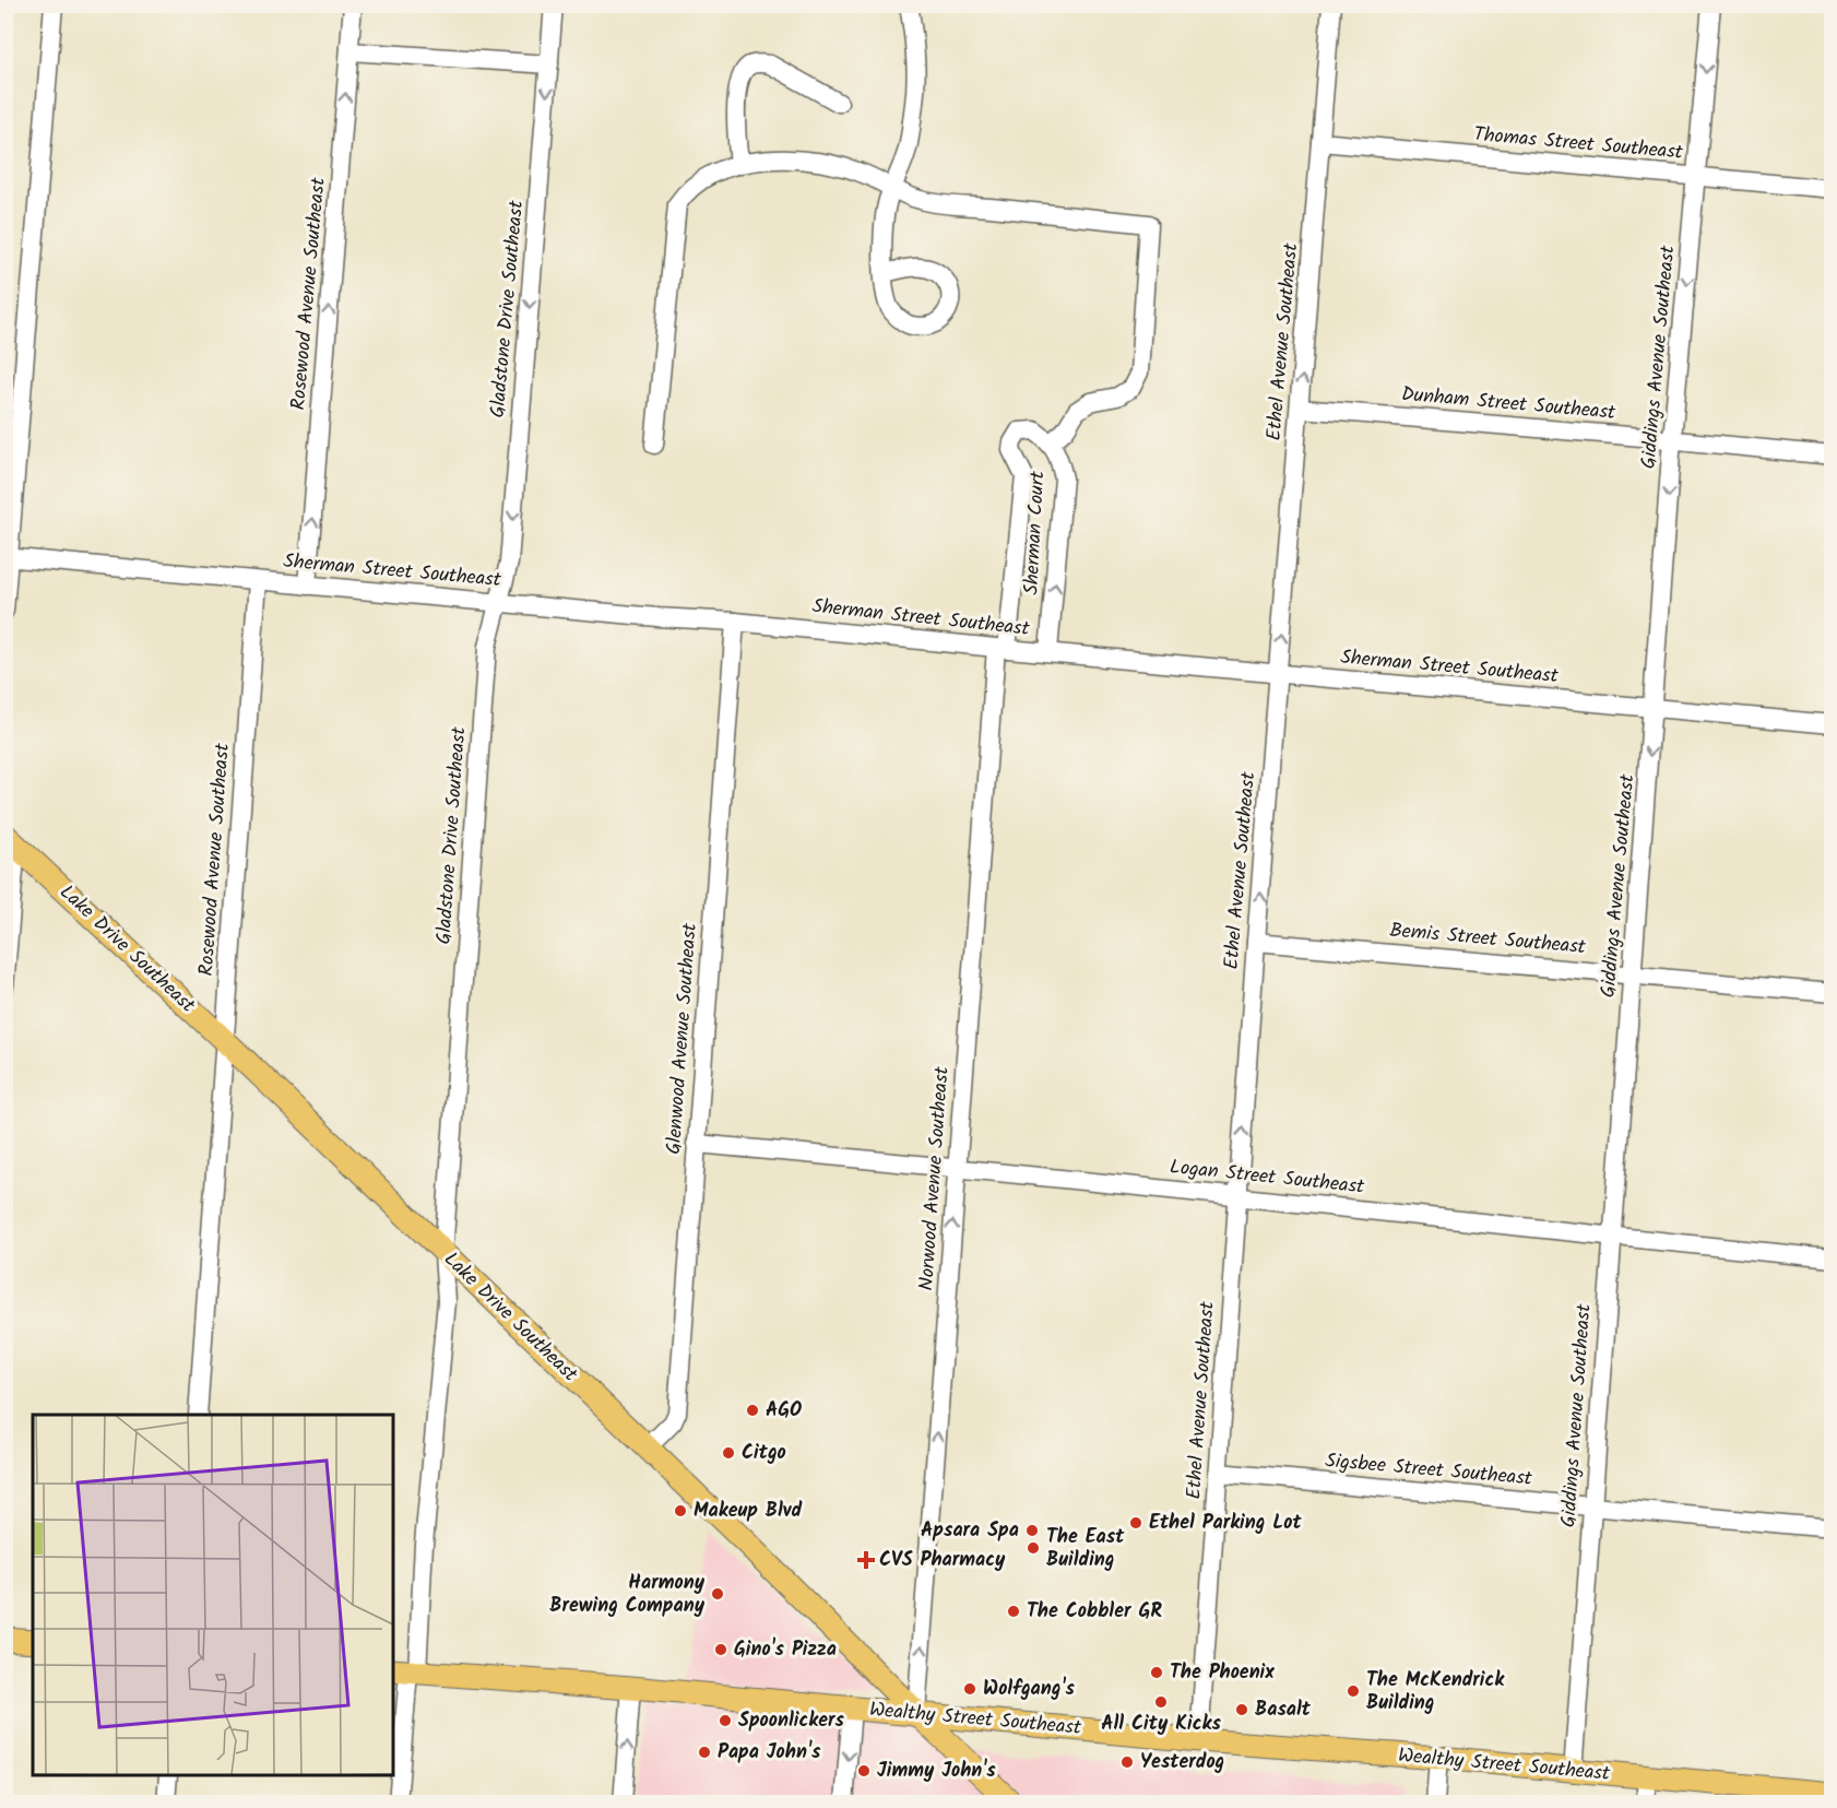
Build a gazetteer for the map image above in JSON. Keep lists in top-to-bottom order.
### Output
{
  "streets": {
    "main road": ["Lake Drive Southeast", "Wealthy Street Southeast"],
    "street": [
      "Thomas Street Southeast",
      "Rosewood Avenue Southeast",
      "Gladstone Drive Southeast",
      "Ethel Avenue Southeast",
      "Giddings Avenue Southeast",
      "Dunham Street Southeast",
      "Sherman Court",
      "Sherman Street Southeast",
      "Bemis Street Southeast",
      "Glenwood Avenue Southeast",
      "Logan Street Southeast",
      "Norwood Avenue Southeast",
      "Sigsbee Street Southeast"
    ]
  },
  "crossings": [
    ["Thomas Street Southeast", "Ethel Avenue Southeast"],
    ["Thomas Street Southeast", "Giddings Avenue Southeast"],
    ["Rosewood Avenue Southeast", "Sherman Street Southeast"],
    ["Rosewood Avenue Southeast", "Lake Drive Southeast"],
    ["Gladstone Drive Southeast", "Sherman Street Southeast"],
    ["Gladstone Drive Southeast", "Lake Drive Southeast"],
    ["Gladstone Drive Southeast", "Wealthy Street Southeast"],
    ["Ethel Avenue Southeast", "Dunham Street Southeast"],
    ["Ethel Avenue Southeast", "Sherman Street Southeast"],
    ["Ethel Avenue Southeast", "Bemis Street Southeast"],
    ["Ethel Avenue Southeast", "Logan Street Southeast"],
    ["Ethel Avenue Southeast", "Sigsbee Street Southeast"],
    ["Ethel Avenue Southeast", "Wealthy Street Southeast"],
    ["Giddings Avenue Southeast", "Dunham Street Southeast"],
    ["Giddings Avenue Southeast", "Sherman Street Southeast"],
    ["Giddings Avenue Southeast", "Bemis Street Southeast"],
    ["Giddings Avenue Southeast", "Logan Street Southeast"],
    ["Giddings Avenue Southeast", "Sigsbee Street Southeast"],
    ["Giddings Avenue Southeast", "Wealthy Street Southeast"],
    ["Sherman Court", "Sherman Street Southeast"],
    ["Sherman Court", "Norwood Avenue Southeast"],
    ["Sherman Street Southeast", "Glenwood Avenue Southeast"],
    ["Sherman Street Southeast", "Norwood Avenue Southeast"],
    ["Lake Drive Southeast", "Glenwood Avenue Southeast"],
    ["Lake Drive Southeast", "Norwood Avenue Southeast"],
    ["Lake Drive Southeast", "Wealthy Street Southeast"],
    ["Glenwood Avenue Southeast", "Logan Street Southeast"],
    ["Logan Street Southeast", "Norwood Avenue Southeast"],
    ["Norwood Avenue Southeast", "Wealthy Street Southeast"]
  ],
  "one_way": [
    "Rosewood Avenue Southeast",
    "Ethel Avenue Southeast",
    "Giddings Avenue Southeast",
    "Sherman Court",
    "Norwood Avenue Southeast"
  ],
  "places": {
    "other": [
      "AGO",
      "Citgo",
      "Makeup Blvd",
      "Ethel Parking Lot",
      "Apsara Spa",
      "The East Building",
      "Harmony Brewing Company",
      "The Cobbler GR",
      "Gino's Pizza",
      "The Phoenix",
      "Wolfgang's",
      "The McKendrick Building",
      "All City Kicks",
      "Basalt",
      "Spoonlickers",
      "Papa John's",
      "Yesterdog",
      "Jimmy John's"
    ],
    "health": ["CVS Pharmacy"]
  }
}
